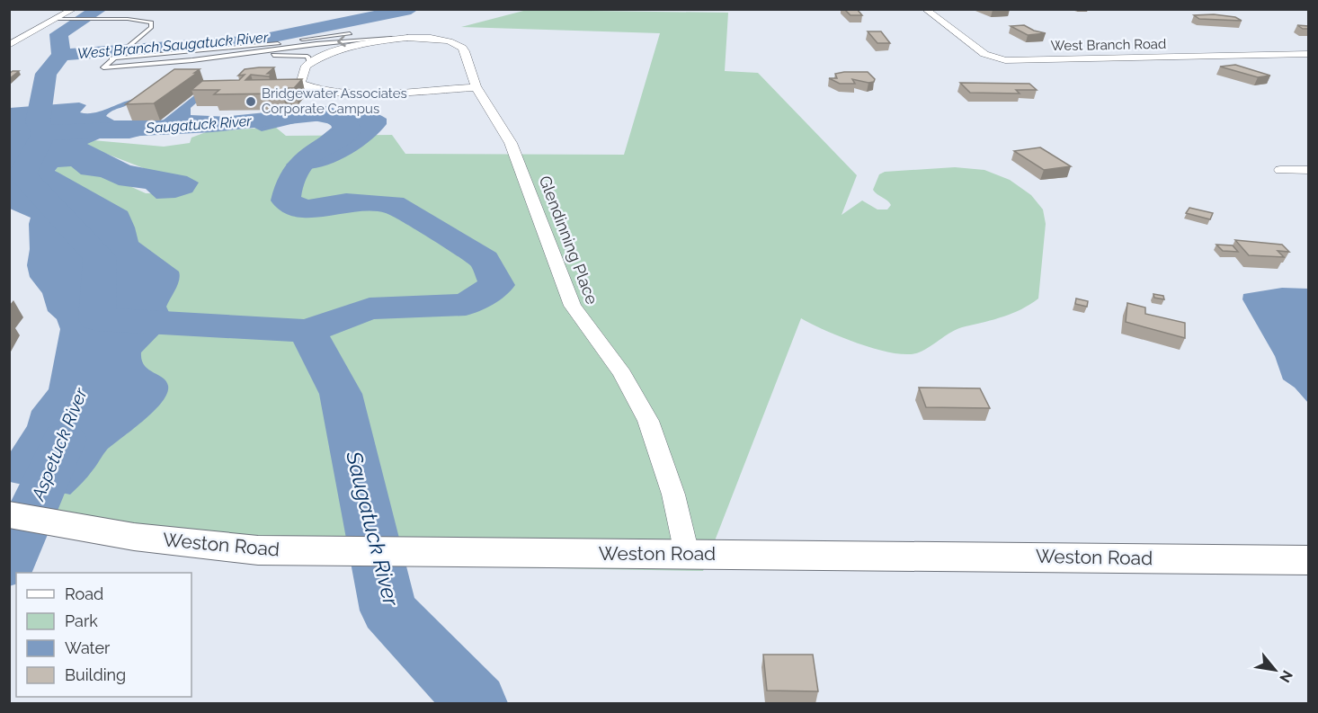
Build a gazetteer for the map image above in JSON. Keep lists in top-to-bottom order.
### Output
{
  "streets": {
    "main road": ["Weston Road"],
    "street": ["West Branch Road", "Glendinning Place"]
  },
  "crossings": [
    ["Glendinning Place", "Weston Road"]
  ],
  "water": ["West Branch Saugatuck River", "Saugatuck River", "Aspetuck River"],
  "places": ["Bridgewater Associates Corporate Campus"],
  "legend": [
    "Road",
    "Park",
    "Water",
    "Building"
  ],
  "north": "bottom right"
}
